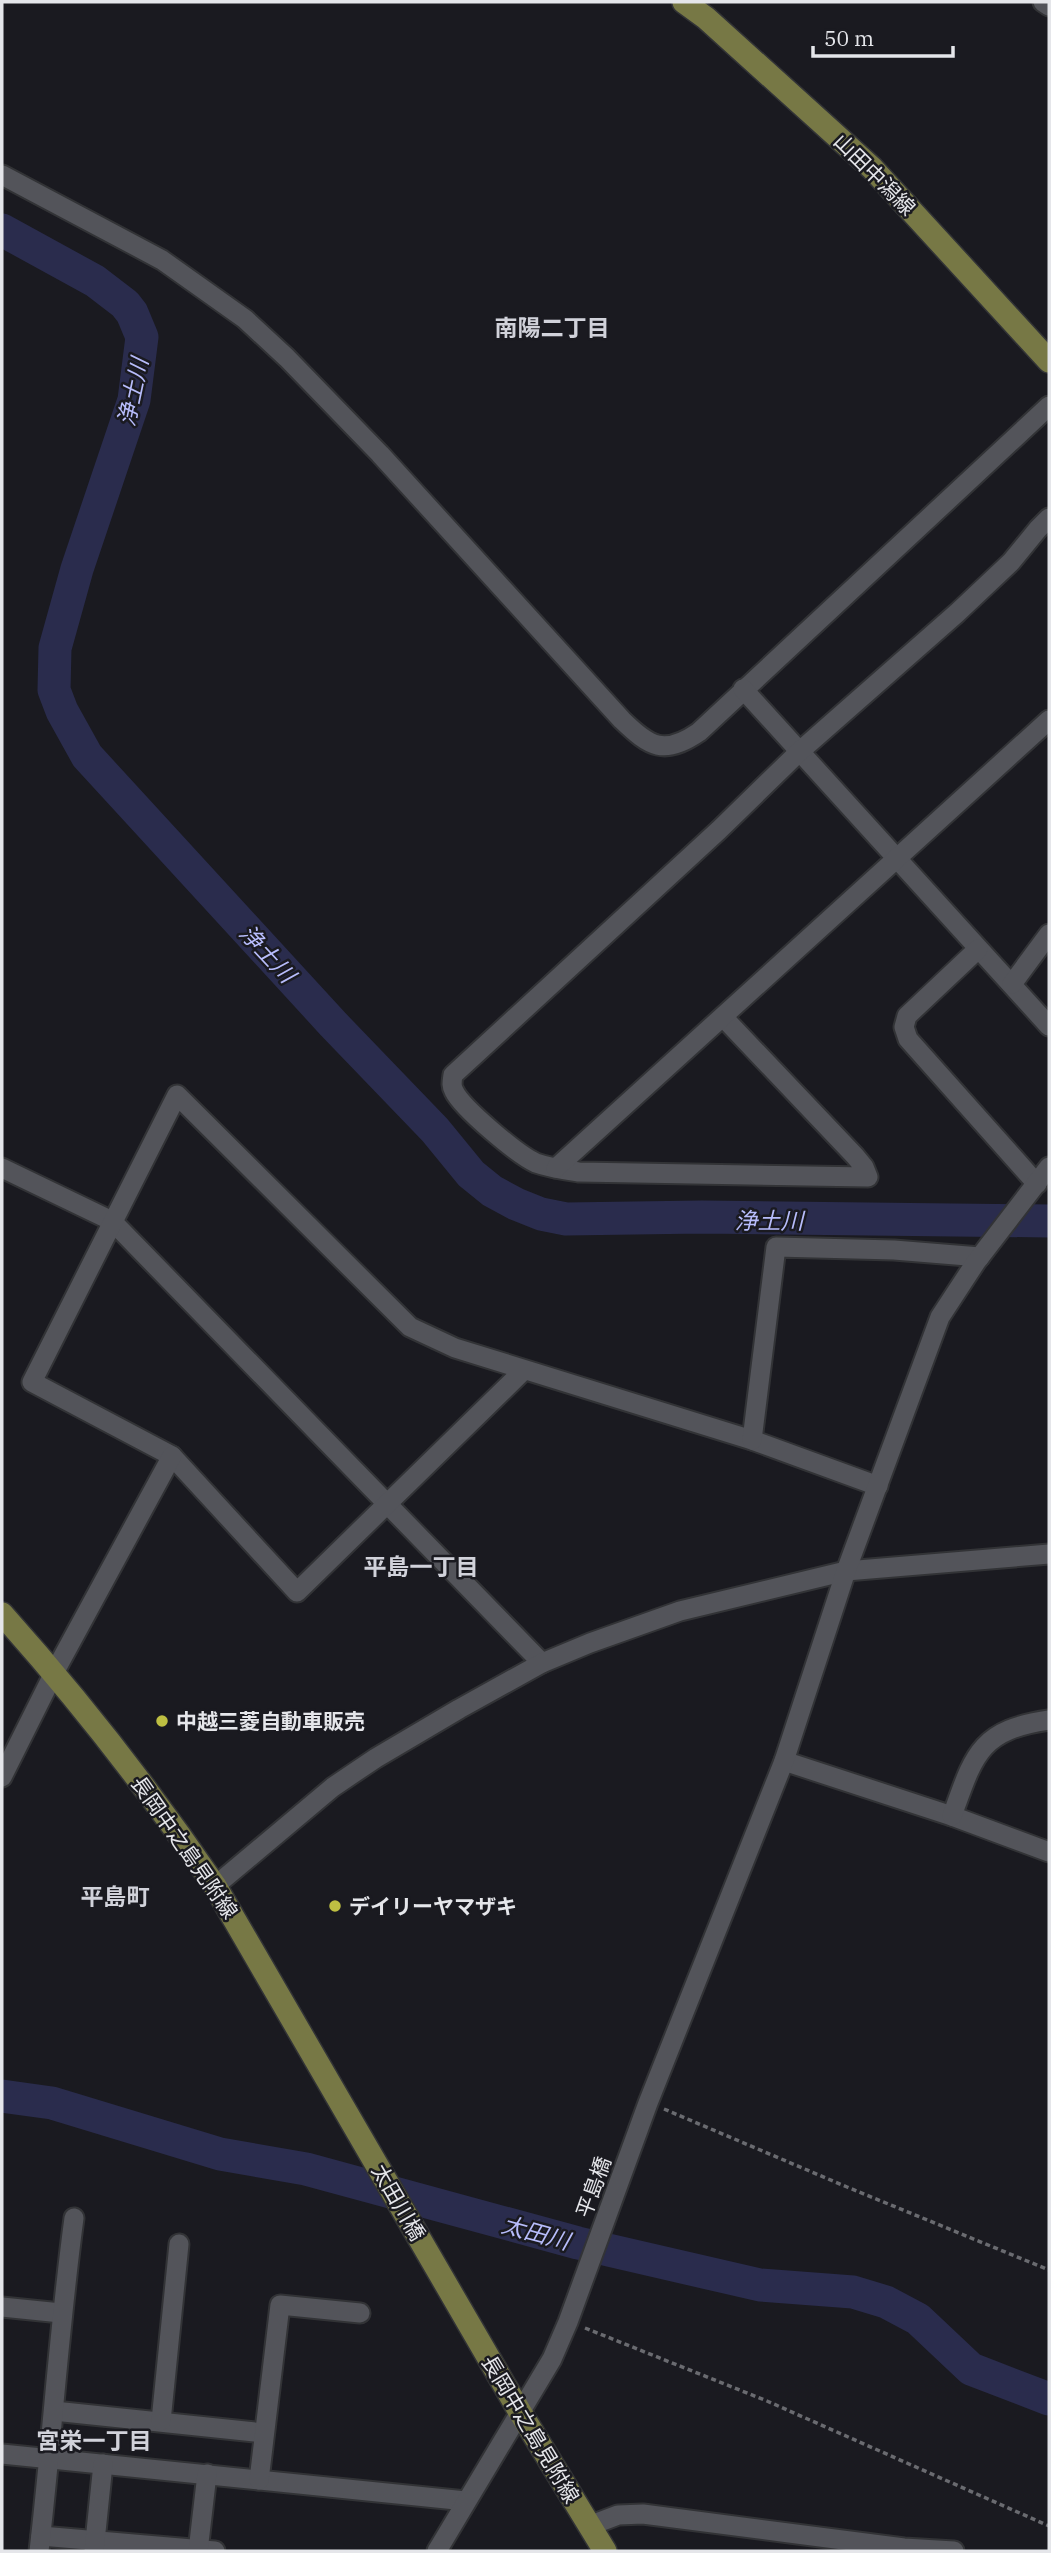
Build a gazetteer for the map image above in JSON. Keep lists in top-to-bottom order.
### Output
{
  "streets": {
    "main road": ["山田中潟線", "長岡中之島見附線", "太田川橋"],
    "street": ["平島橋"]
  },
  "crossings": [
    ["長岡中之島見附線", "平島橋"],
    ["長岡中之島見附線", "太田川橋"]
  ],
  "districts": [
    "南陽二丁目",
    "平島一丁目",
    "平島町",
    "宮栄一丁目"
  ],
  "water": ["浄土川", "太田川"],
  "places": ["中越三菱自動車販売", "デイリーヤマザキ"],
  "scale_bar": "50 m"
}
